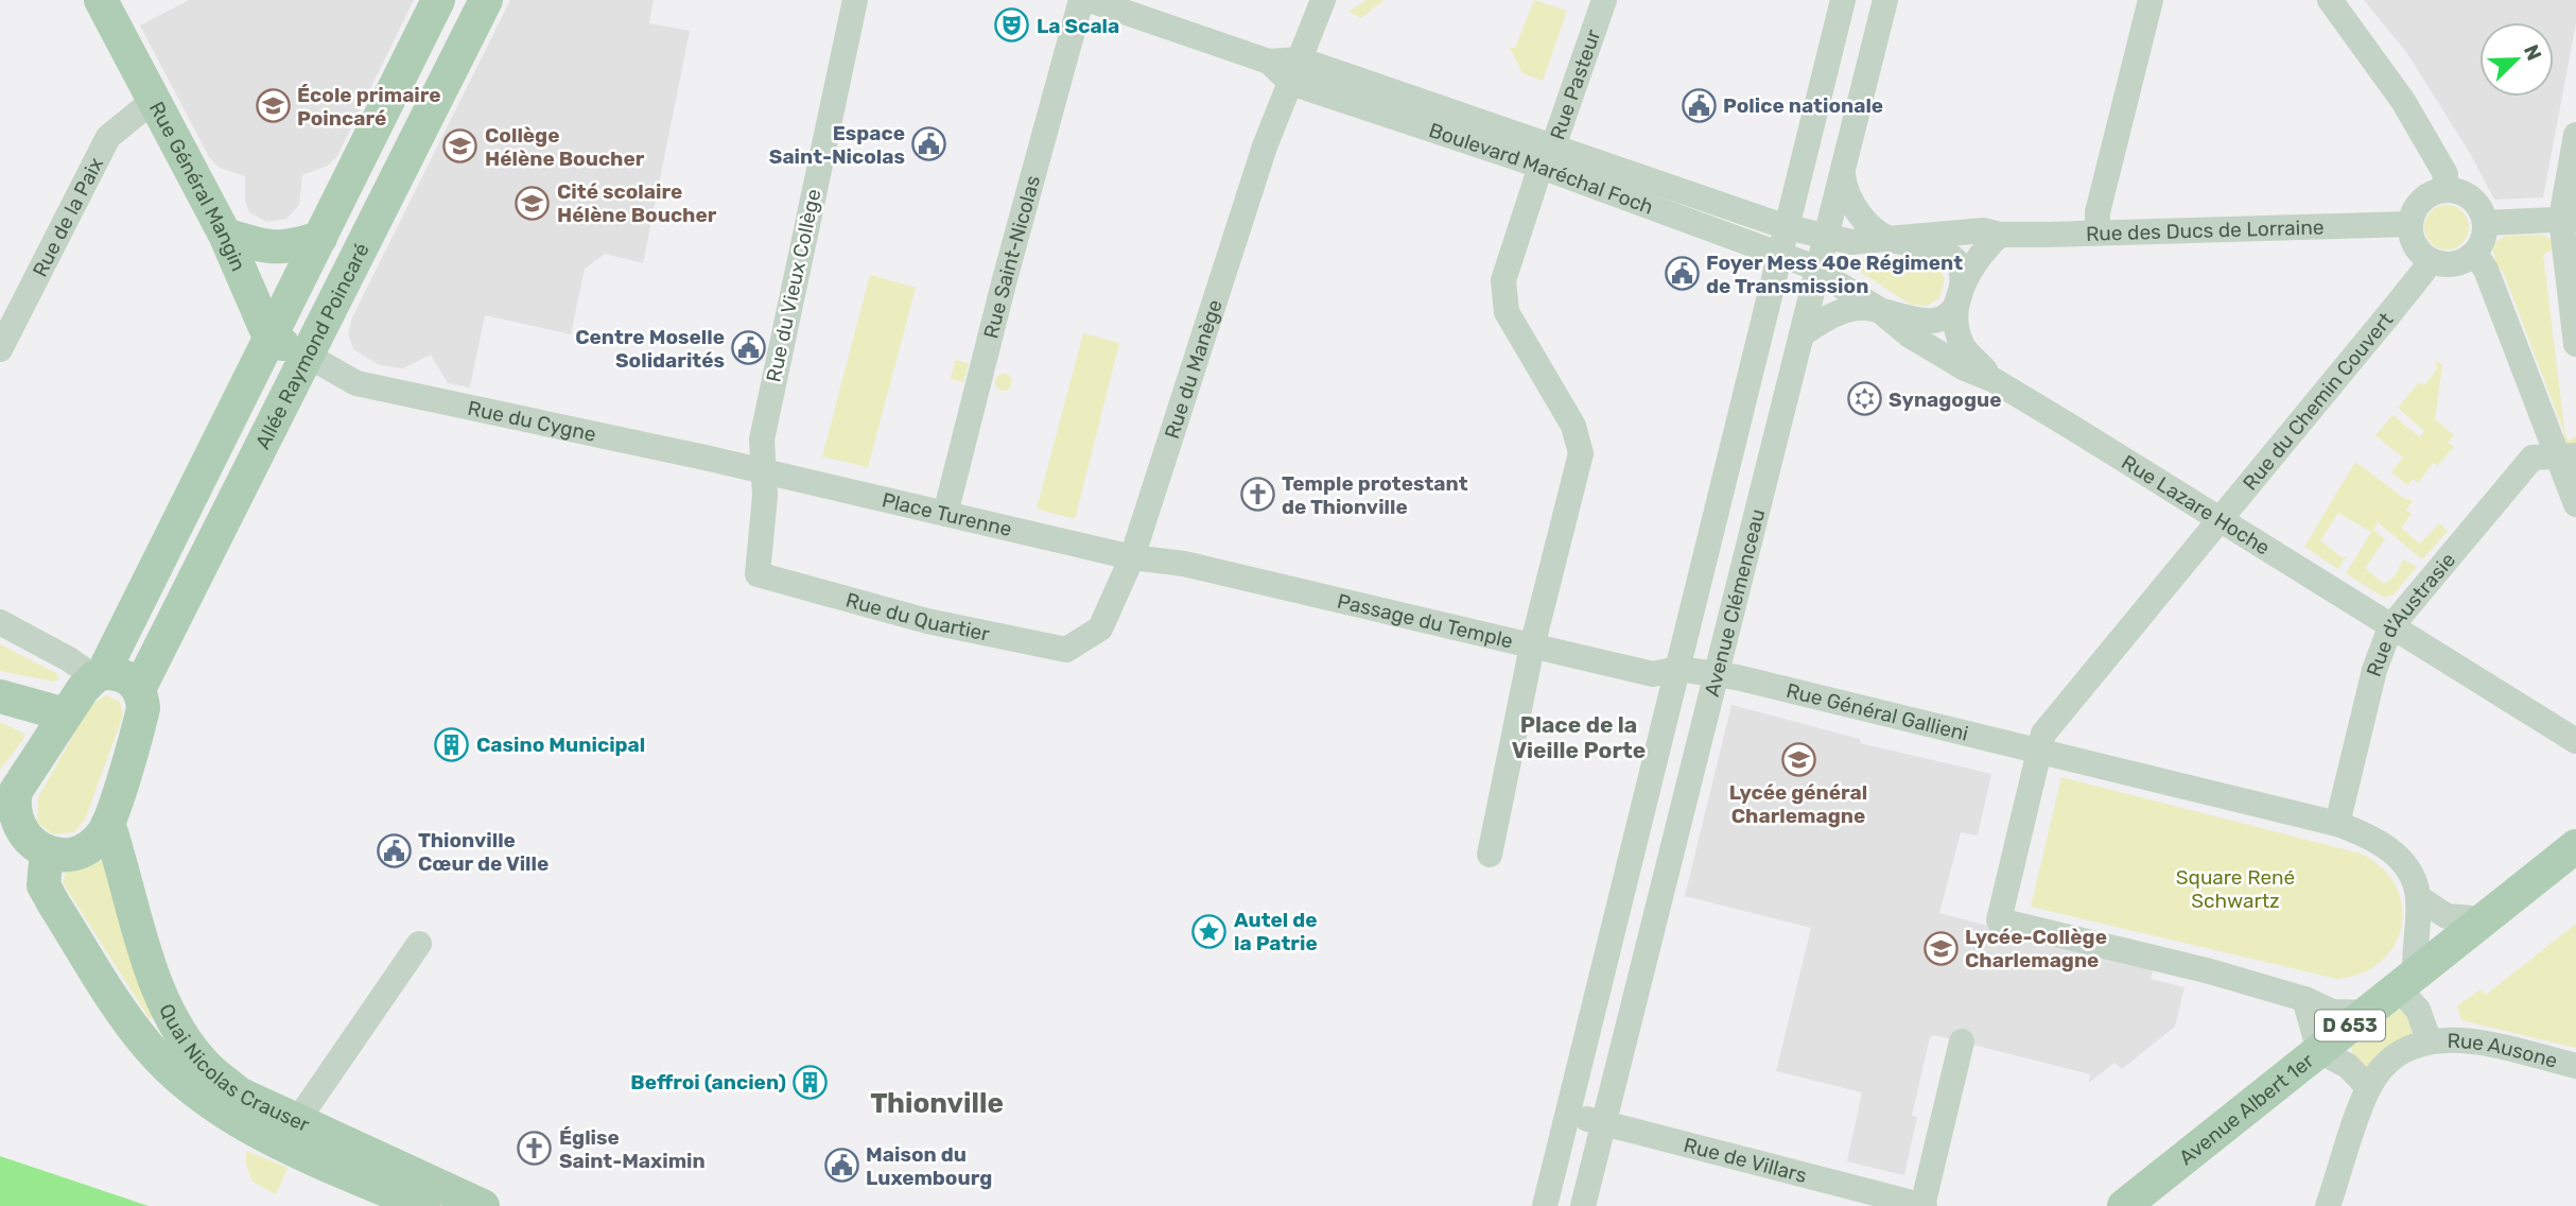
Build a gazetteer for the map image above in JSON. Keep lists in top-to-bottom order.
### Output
{
  "streets": {
    "main road": [
      "Rue Général Mangin",
      "Allée Raymond Poincaré",
      "D 653",
      "Quai Nicolas Crauser",
      "Avenue Albert 1er"
    ],
    "street": [
      "Rue Pasteur",
      "Boulevard Maréchal Foch",
      "Rue de la Paix",
      "Rue des Ducs de Lorraine",
      "Rue Saint-Nicolas",
      "Rue du Vieux Collège",
      "Rue du Manège",
      "Rue du Chemin Couvert",
      "Rue du Cygne",
      "Rue Lazare Hoche",
      "Place Turenne",
      "Avenue Clémenceau",
      "Rue du Quartier",
      "Rue d'Austrasie",
      "Passage du Temple",
      "Rue Général Gallieni",
      "Rue Ausone",
      "Rue de Villars"
    ]
  },
  "crossings": [
    ["Rue Pasteur", "Boulevard Maréchal Foch"],
    ["Rue Pasteur", "Passage du Temple"],
    ["Boulevard Maréchal Foch", "Rue des Ducs de Lorraine"],
    ["Boulevard Maréchal Foch", "Rue du Manège"],
    ["Boulevard Maréchal Foch", "Rue Lazare Hoche"],
    ["Boulevard Maréchal Foch", "Avenue Clémenceau"],
    ["Rue Général Mangin", "Rue de la Paix"],
    ["Rue Général Mangin", "Allée Raymond Poincaré"],
    ["Rue des Ducs de Lorraine", "Rue du Chemin Couvert"],
    ["Rue des Ducs de Lorraine", "Avenue Clémenceau"],
    ["Rue Saint-Nicolas", "Place Turenne"],
    ["Rue du Vieux Collège", "Rue du Cygne"],
    ["Rue du Vieux Collège", "Place Turenne"],
    ["Rue du Vieux Collège", "Rue du Quartier"],
    ["Allée Raymond Poincaré", "Rue du Cygne"],
    ["Rue du Manège", "Place Turenne"],
    ["Rue du Manège", "Rue du Quartier"],
    ["Rue du Manège", "Passage du Temple"],
    ["Rue du Chemin Couvert", "Rue Lazare Hoche"],
    ["Rue du Chemin Couvert", "Rue Général Gallieni"],
    ["Rue du Cygne", "Place Turenne"],
    ["Rue Lazare Hoche", "Avenue Clémenceau"],
    ["Rue Lazare Hoche", "Rue d'Austrasie"],
    ["Place Turenne", "Passage du Temple"],
    ["Avenue Clémenceau", "Passage du Temple"],
    ["Avenue Clémenceau", "Rue Général Gallieni"],
    ["Avenue Clémenceau", "Rue de Villars"],
    ["Passage du Temple", "Rue Général Gallieni"],
    ["Rue Ausone", "Avenue Albert 1er"]
  ],
  "districts": ["Place de la Vieille Porte", "Thionville"],
  "parks": ["Square René Schwartz"],
  "places": {
    "theatre": ["La Scala"],
    "public building": [
      "Police nationale",
      "Espace Saint-Nicolas",
      "Foyer Mess 40e Régiment de Transmission",
      "Centre Moselle Solidarités",
      "Thionville Cœur de Ville",
      "Maison du Luxembourg"
    ],
    "school or university": [
      "École primaire Poincaré",
      "Collège Hélène Boucher",
      "Cité scolaire Hélène Boucher",
      "Lycée général Charlemagne",
      "Lycée-Collège Charlemagne"
    ],
    "synagogue": ["Synagogue"],
    "church": ["Temple protestant de Thionville", "Église Saint-Maximin"],
    "building": ["Casino Municipal", "Beffroi (ancien)"],
    "place": ["Autel de la Patrie"]
  },
  "north": "top right"
}
